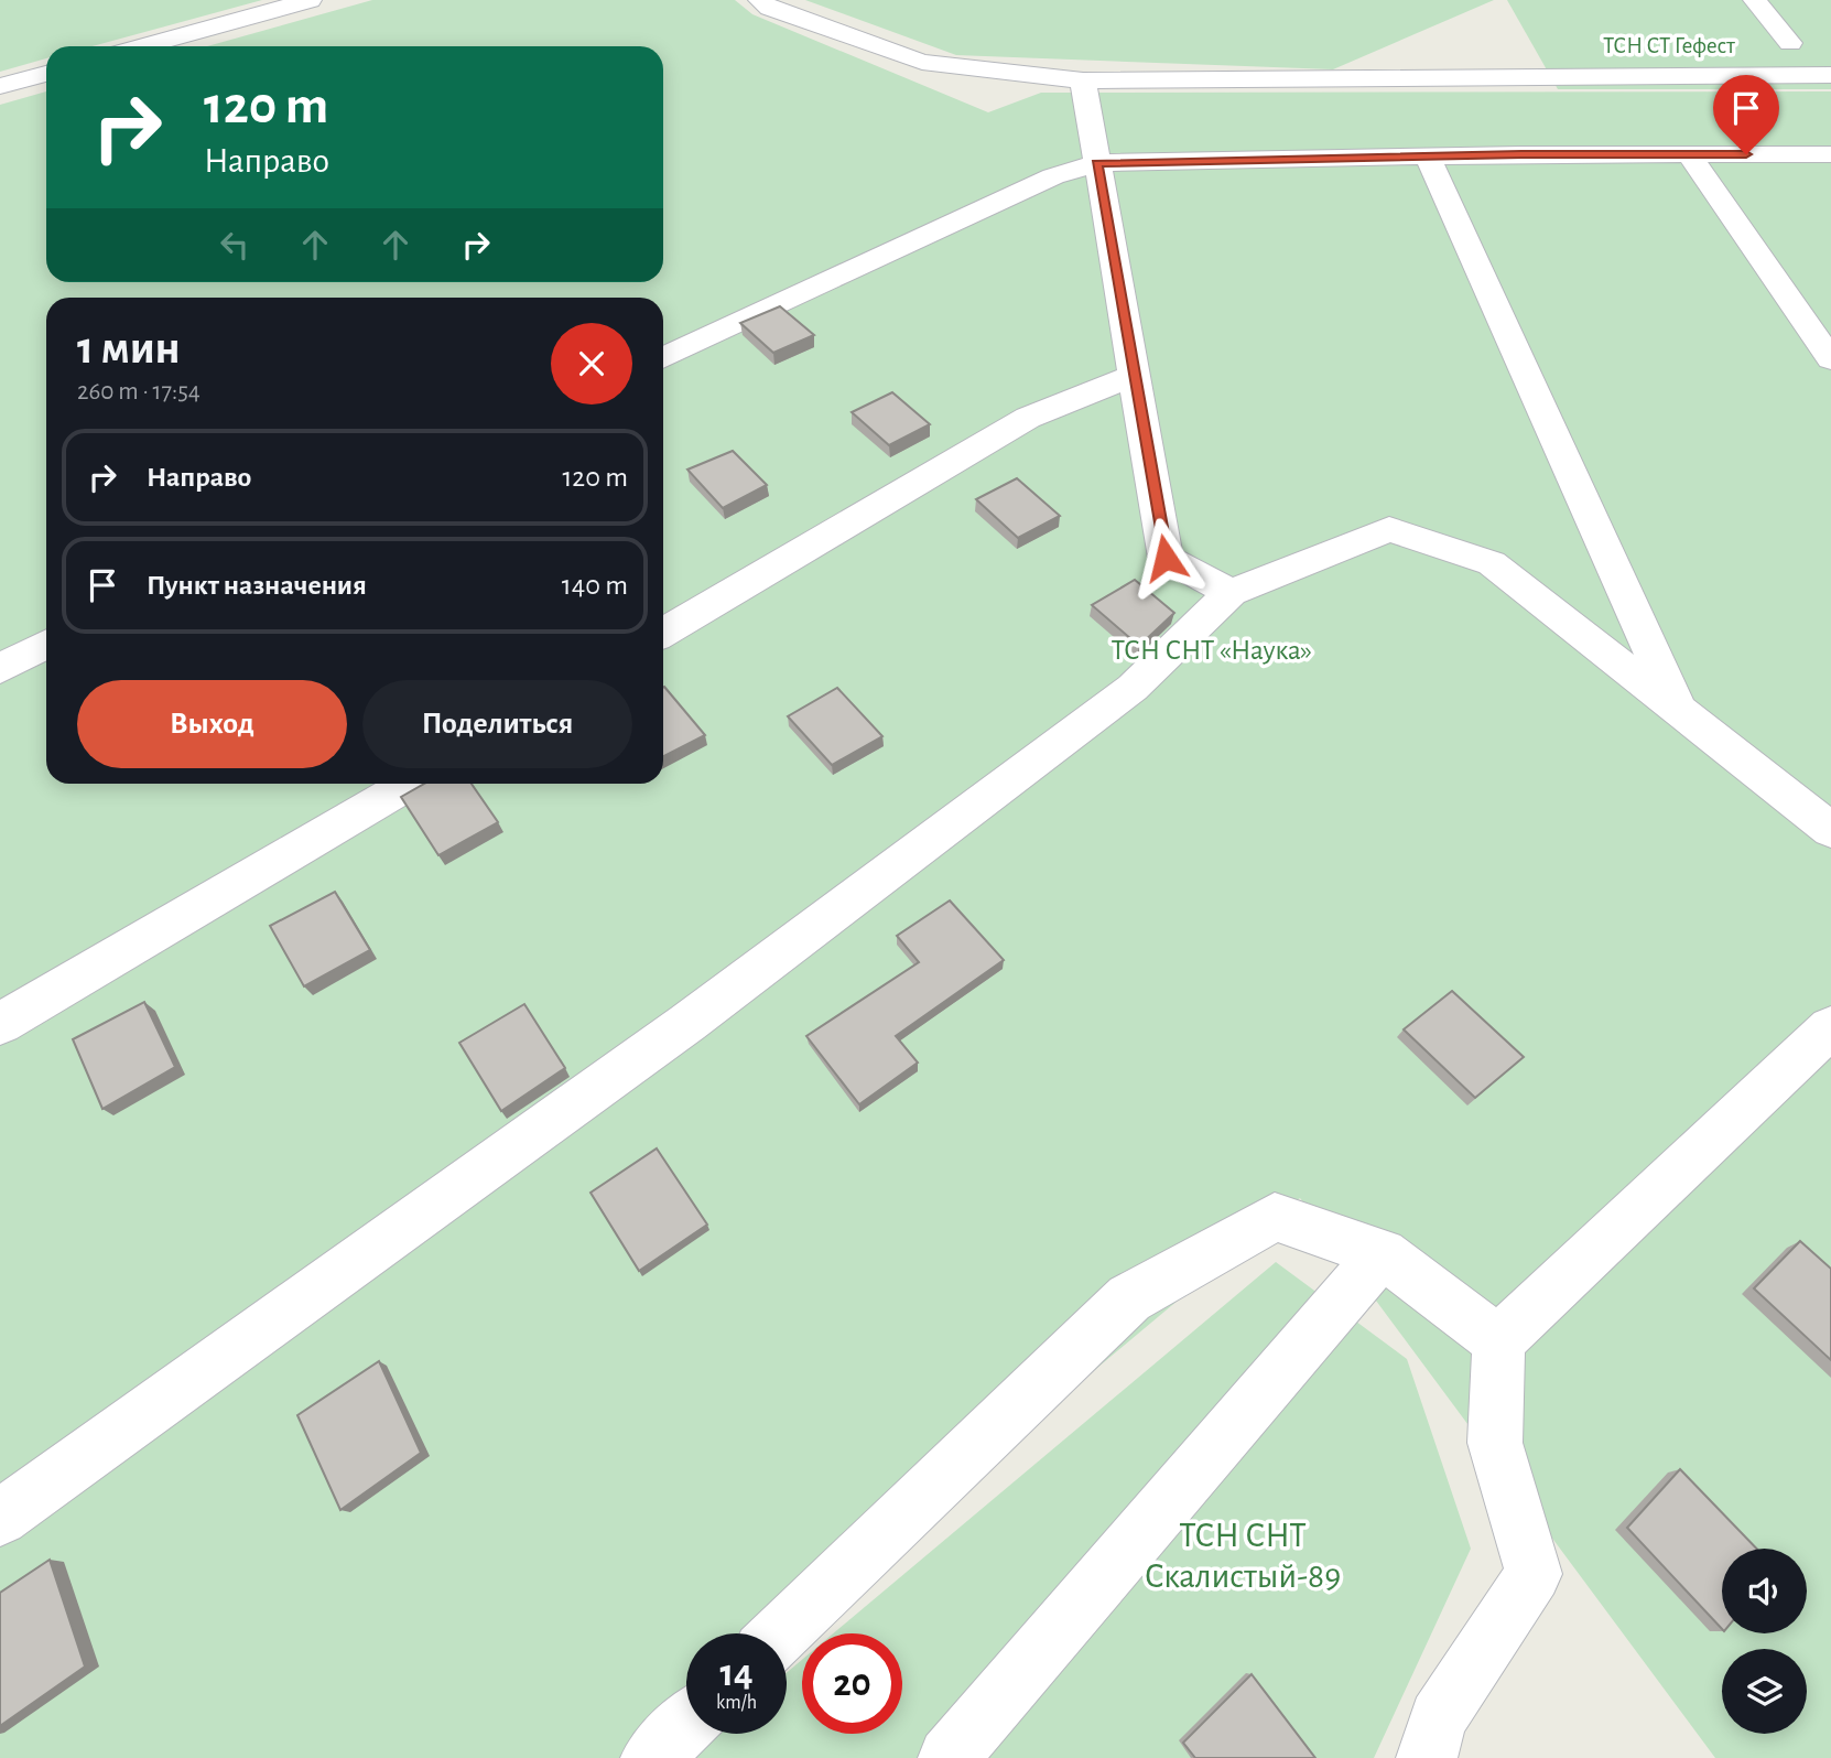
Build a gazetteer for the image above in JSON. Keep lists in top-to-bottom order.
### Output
{
  "parks": ["ТСН СТ Гефест", "ТСН СНТ «Наука»", "ТСН СНТ Скалистый-89"],
  "page": {
    "turn": ["120 m", "Направо"],
    "heading": ["1 мин", "260 m · 17:54"],
    "list": [
      {
        "name": "Направо",
        "value": "120 m"
      },
      {
        "name": "Пункт назначения",
        "value": "140 m"
      }
    ],
    "buttons": ["Выход", "Поделиться"],
    "speed": "14 km/h",
    "limit": "20"
  }
}
